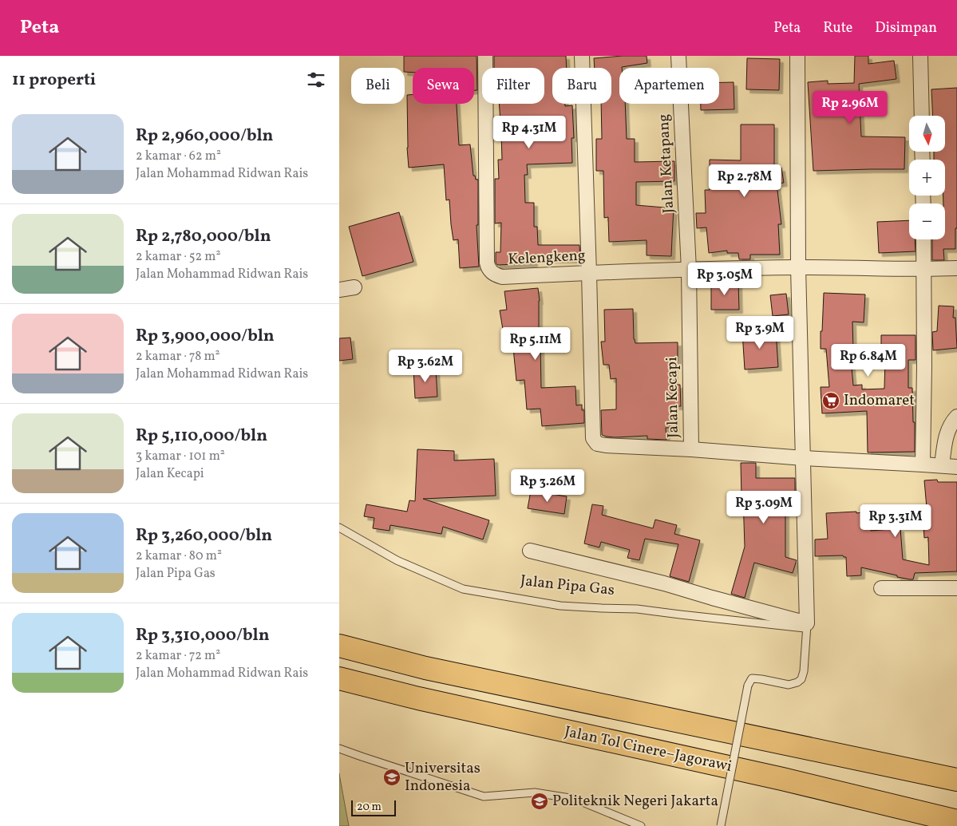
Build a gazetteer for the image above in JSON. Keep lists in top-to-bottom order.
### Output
{
  "streets": {
    "highway": ["Jalan Tol Cinere–Jagorawi"],
    "street": [
      "Jalan Ketapang",
      "Kelengkeng",
      "Jalan Kecapi",
      "Jalan Pipa Gas"
    ]
  },
  "crossings": [
    ["Jalan Ketapang", "Kelengkeng"],
    ["Jalan Ketapang", "Jalan Kecapi"],
    ["Kelengkeng", "Jalan Kecapi"]
  ],
  "places": {
    "supermarket": ["Indomaret"],
    "school or university": ["Universitas Indonesia", "Politeknik Negeri Jakarta"]
  },
  "scale_bar": "20 m",
  "north": "bottom",
  "page": {
    "header": "Peta",
    "nav": ["Peta", "Rute", "Disimpan"],
    "heading": "11 properti",
    "chip": [
      "Beli",
      "Sewa",
      "Filter",
      "Baru",
      "Apartemen"
    ],
    "price": [
      "Rp 2.96M",
      "Rp 4.31M",
      "Rp 2.78M",
      "Rp 3.05M",
      "Rp 3.9M",
      "Rp 5.11M",
      "Rp 6.84M",
      "Rp 3.62M",
      "Rp 3.26M",
      "Rp 3.09M",
      "Rp 3.31M"
    ],
    "list": [
      {
        "name": "Rp 2,960,000/bln",
        "note": "2 kamar · 62 m² · Jalan Mohammad Ridwan Rais"
      },
      {
        "name": "Rp 2,780,000/bln",
        "note": "2 kamar · 52 m² · Jalan Mohammad Ridwan Rais"
      },
      {
        "name": "Rp 3,900,000/bln",
        "note": "2 kamar · 78 m² · Jalan Mohammad Ridwan Rais"
      },
      {
        "name": "Rp 5,110,000/bln",
        "note": "3 kamar · 101 m² · Jalan Kecapi"
      },
      {
        "name": "Rp 3,260,000/bln",
        "note": "2 kamar · 80 m² · Jalan Pipa Gas"
      },
      {
        "name": "Rp 3,310,000/bln",
        "note": "2 kamar · 72 m² · Jalan Mohammad Ridwan Rais"
      }
    ],
    "map_buttons": ["+", "−"],
    "scale": "20 m"
  }
}
